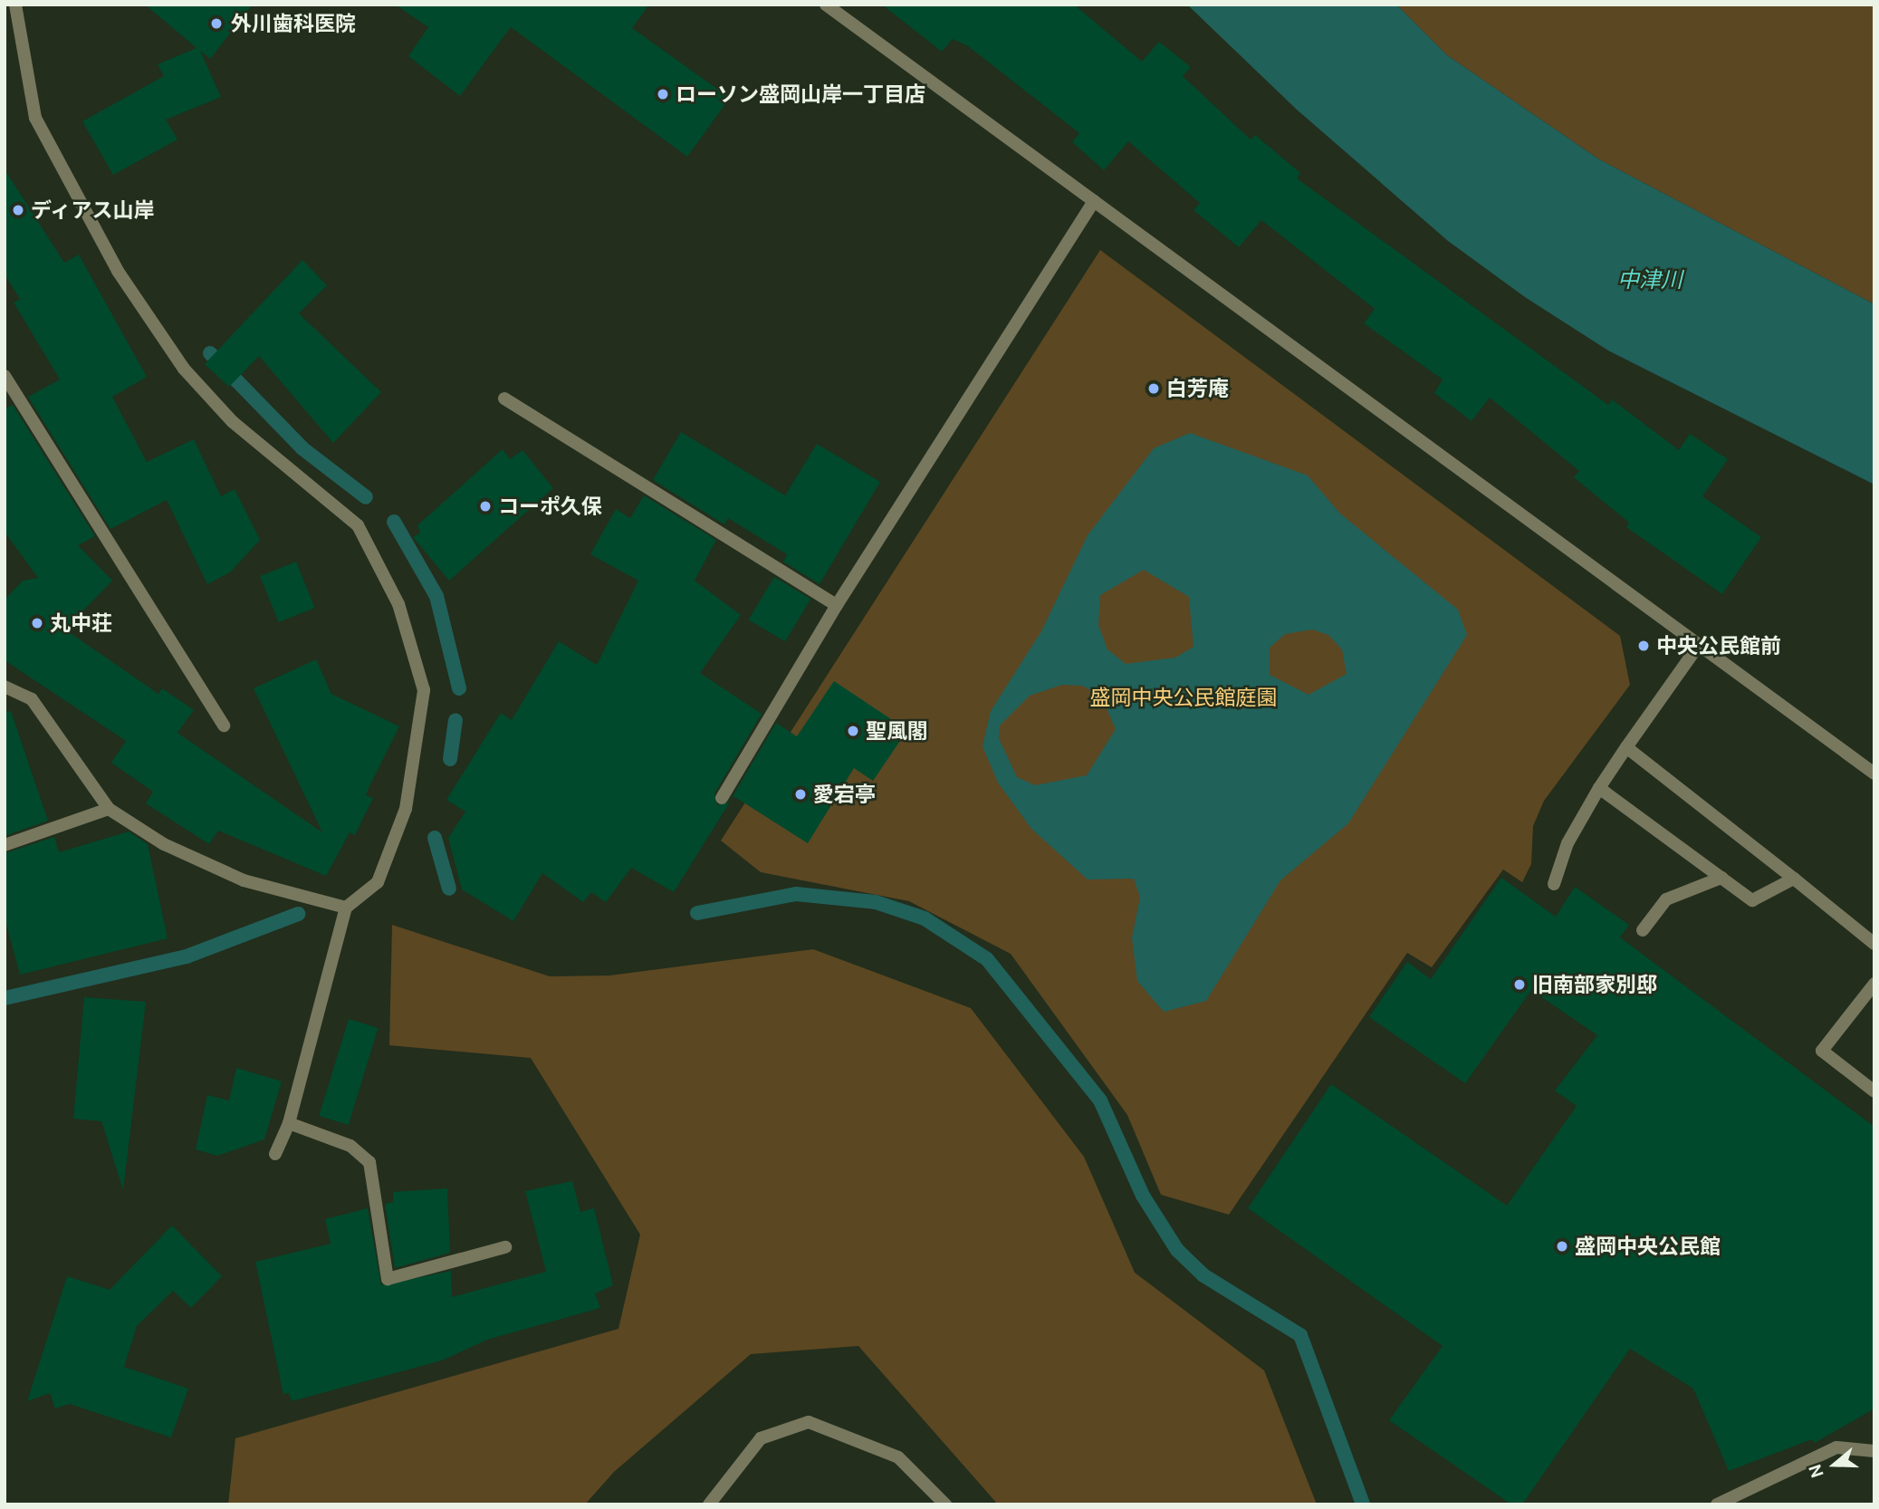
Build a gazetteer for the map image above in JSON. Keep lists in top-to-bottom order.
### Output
{
  "water": ["中津川"],
  "parks": ["盛岡中央公民館庭園"],
  "places": [
    "外川歯科医院",
    "ローソン盛岡山岸一丁目店",
    "ディアス山岸",
    "白芳庵",
    "コーポ久保",
    "丸中荘",
    "中央公民館前",
    "聖風閣",
    "愛宕亭",
    "旧南部家別邸",
    "盛岡中央公民館"
  ],
  "north": "left"
}
